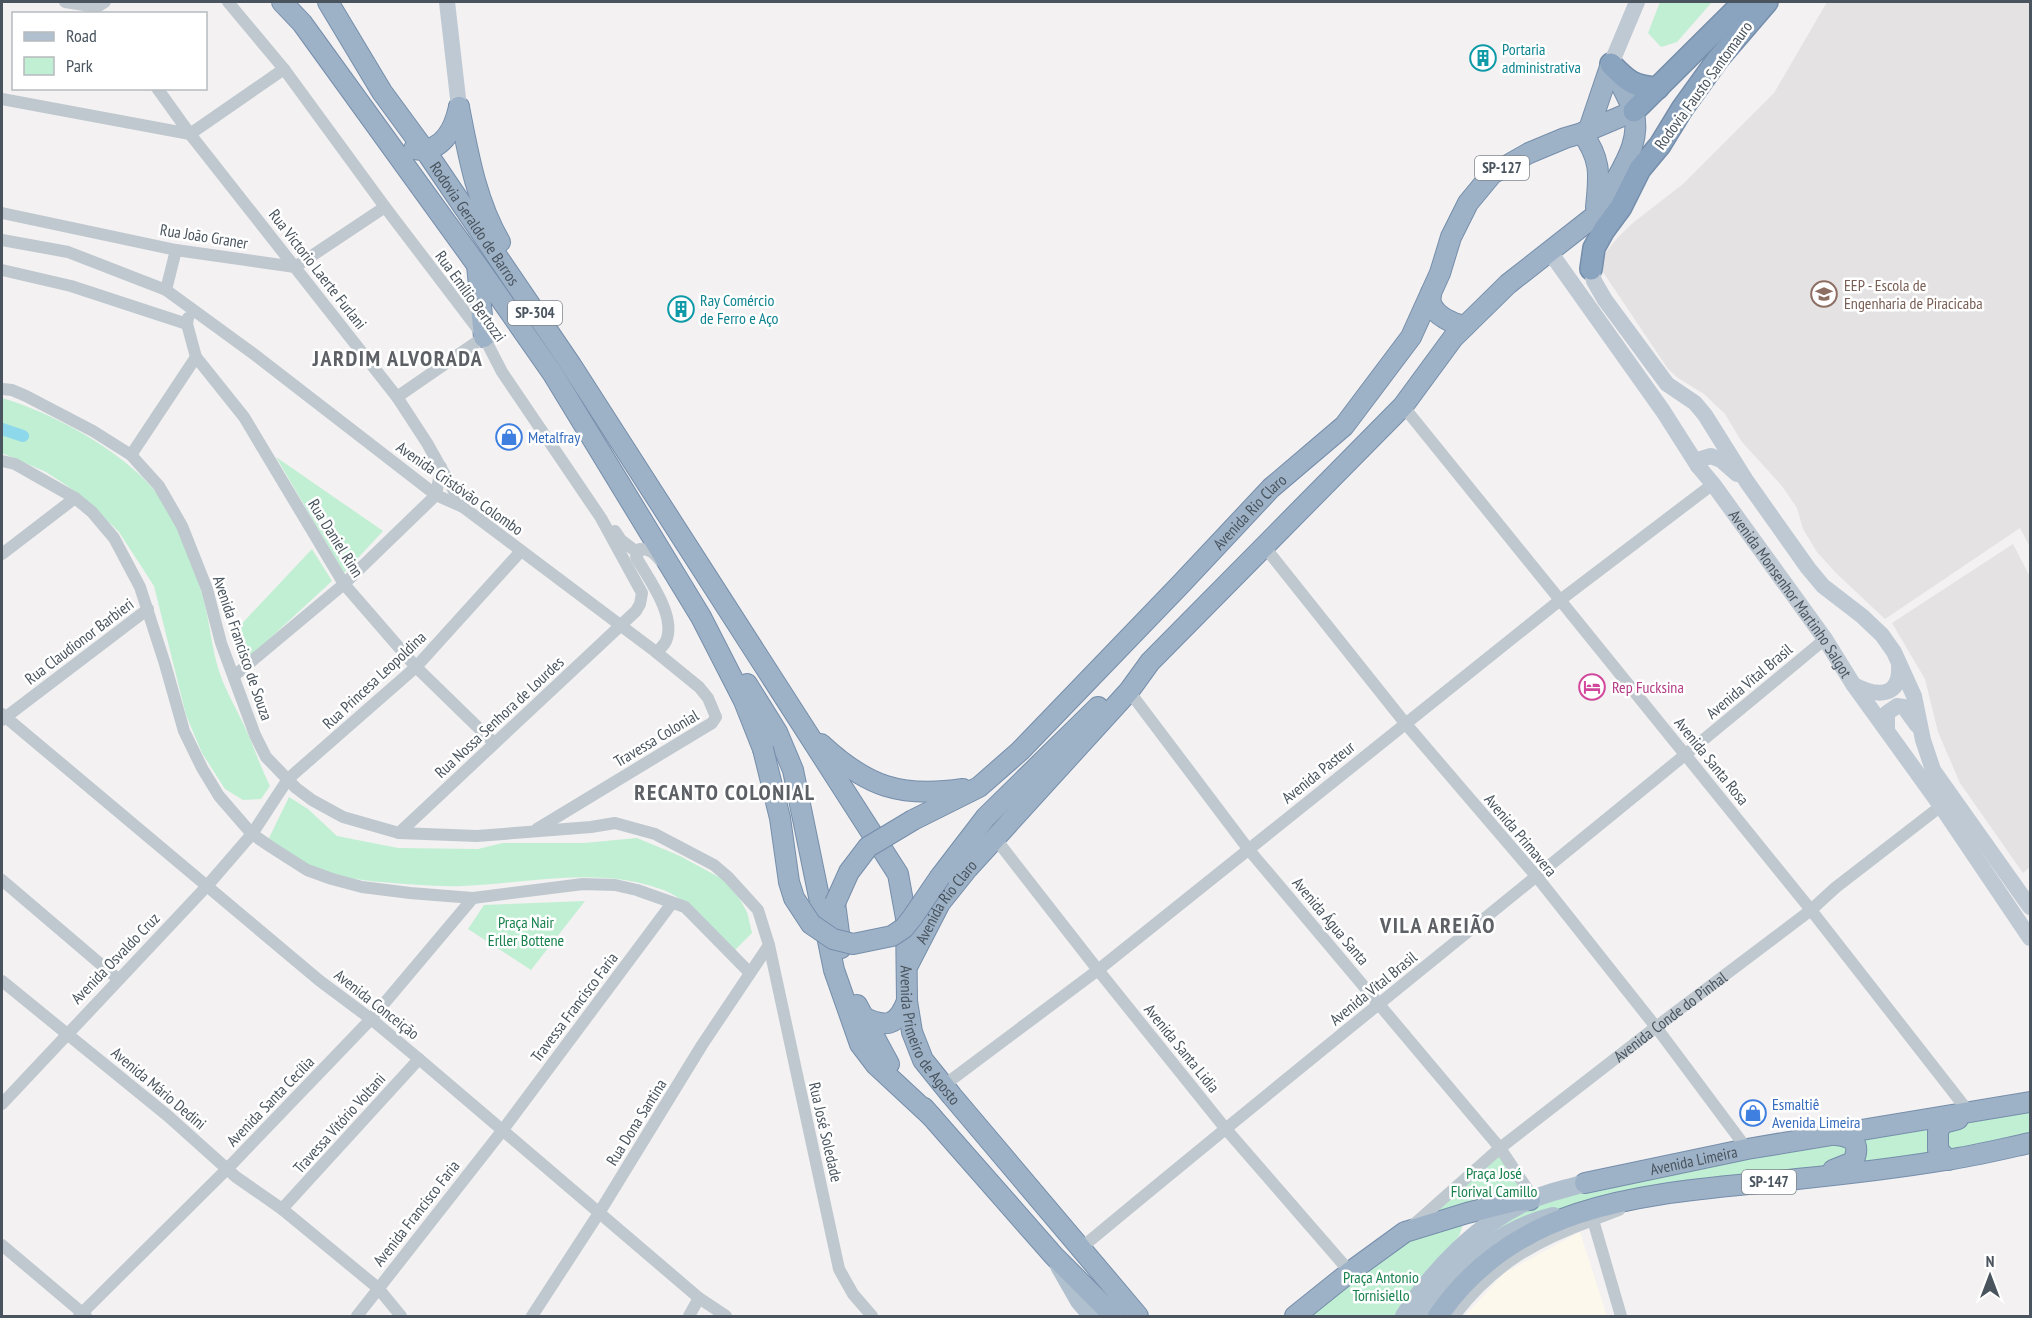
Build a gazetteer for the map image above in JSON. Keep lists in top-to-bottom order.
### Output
{
  "streets": {
    "highway": [
      "Rodovia Fausto Santomauro",
      "SP-127",
      "Rodovia Geraldo de Barros",
      "SP-304",
      "Avenida Rio Claro",
      "Avenida Conde do Pinhal",
      "Avenida Primeiro de Agosto",
      "Avenida Limeira",
      "SP-147"
    ],
    "main road": ["Avenida Monsenhor Martinho Salgot"],
    "street": [
      "Rua João Graner",
      "Rua Victorio Laerte Furlani",
      "Rua Emílio Bertozzi",
      "Avenida Cristóvão Colombo",
      "Rua Daniel Rinn",
      "Rua Claudionor Barbieri",
      "Avenida Francisco de Souza",
      "Rua Princesa Leopoldina",
      "Avenida Vital Brasil",
      "Rua Nossa Senhora de Lourdes",
      "Travessa Colonial",
      "Avenida Santa Rosa",
      "Avenida Pasteur",
      "Avenida Primavera",
      "Avenida Água Santa",
      "Avenida Osvaldo Cruz",
      "Avenida Conceição",
      "Travessa Francisco Faria",
      "Avenida Santa Lidia",
      "Avenida Mário Dedini",
      "Avenida Santa Cecília",
      "Rua Dona Santina",
      "Travessa Vitório Voltani",
      "Rua José Soledade",
      "Avenida Francisco Faria"
    ]
  },
  "crossings": [
    ["Rodovia Fausto Santomauro", "Avenida Rio Claro"],
    ["Rodovia Fausto Santomauro", "Avenida Monsenhor Martinho Salgot"],
    ["Rodovia Geraldo de Barros", "Avenida Primeiro de Agosto"],
    ["Rua João Graner", "Rua Victorio Laerte Furlani"],
    ["Rua Victorio Laerte Furlani", "Avenida Cristóvão Colombo"],
    ["Avenida Cristóvão Colombo", "Rua Princesa Leopoldina"],
    ["Avenida Cristóvão Colombo", "Rua Nossa Senhora de Lourdes"],
    ["Avenida Cristóvão Colombo", "Travessa Colonial"],
    ["Avenida Rio Claro", "Avenida Monsenhor Martinho Salgot"],
    ["Avenida Rio Claro", "Avenida Santa Rosa"],
    ["Avenida Rio Claro", "Avenida Primavera"],
    ["Avenida Rio Claro", "Avenida Água Santa"],
    ["Avenida Rio Claro", "Avenida Primeiro de Agosto"],
    ["Avenida Rio Claro", "Avenida Santa Lidia"],
    ["Rua Daniel Rinn", "Rua Princesa Leopoldina"],
    ["Rua Daniel Rinn", "Rua Nossa Senhora de Lourdes"],
    ["Avenida Monsenhor Martinho Salgot", "Avenida Vital Brasil"],
    ["Avenida Monsenhor Martinho Salgot", "Avenida Pasteur"],
    ["Avenida Monsenhor Martinho Salgot", "Avenida Conde do Pinhal"],
    ["Rua Claudionor Barbieri", "Avenida Conceição"],
    ["Avenida Francisco de Souza", "Rua Princesa Leopoldina"],
    ["Avenida Francisco de Souza", "Rua Nossa Senhora de Lourdes"],
    ["Avenida Francisco de Souza", "Travessa Colonial"],
    ["Avenida Francisco de Souza", "Rua Dona Santina"],
    ["Avenida Francisco de Souza", "Rua José Soledade"],
    ["Rua Princesa Leopoldina", "Avenida Osvaldo Cruz"],
    ["Avenida Vital Brasil", "Avenida Santa Rosa"],
    ["Avenida Vital Brasil", "Avenida Primavera"],
    ["Avenida Vital Brasil", "Avenida Água Santa"],
    ["Avenida Vital Brasil", "Avenida Primeiro de Agosto"],
    ["Avenida Vital Brasil", "Avenida Santa Lidia"],
    ["Avenida Santa Rosa", "Avenida Pasteur"],
    ["Avenida Santa Rosa", "Avenida Conde do Pinhal"],
    ["Avenida Santa Rosa", "Avenida Limeira"],
    ["Avenida Pasteur", "Avenida Primavera"],
    ["Avenida Pasteur", "Avenida Água Santa"],
    ["Avenida Pasteur", "Avenida Primeiro de Agosto"],
    ["Avenida Pasteur", "Avenida Santa Lidia"],
    ["Avenida Primavera", "Avenida Conde do Pinhal"],
    ["Avenida Primavera", "Avenida Limeira"],
    ["Avenida Água Santa", "Avenida Conde do Pinhal"],
    ["Avenida Água Santa", "Avenida Limeira"],
    ["Avenida Osvaldo Cruz", "Avenida Conceição"],
    ["Avenida Osvaldo Cruz", "Avenida Mário Dedini"],
    ["Avenida Conceição", "Travessa Francisco Faria"],
    ["Avenida Conceição", "Avenida Santa Cecília"],
    ["Avenida Conceição", "Rua Dona Santina"],
    ["Avenida Conceição", "Travessa Vitório Voltani"],
    ["Avenida Conceição", "Avenida Francisco Faria"],
    ["Travessa Francisco Faria", "Avenida Francisco Faria"],
    ["Avenida Conde do Pinhal", "Avenida Santa Lidia"],
    ["Avenida Conde do Pinhal", "Avenida Limeira"],
    ["Avenida Mário Dedini", "Avenida Santa Cecília"],
    ["Avenida Mário Dedini", "Travessa Vitório Voltani"],
    ["Avenida Mário Dedini", "Avenida Francisco Faria"],
    ["Rua Dona Santina", "Rua José Soledade"]
  ],
  "districts": ["JARDIM ALVORADA", "RECANTO COLONIAL", "VILA AREIÃO"],
  "parks": ["Praça Nair Erller Bottene", "Praça José Florival Camillo", "Praça Antonio Tornisiello"],
  "places": {
    "building": ["Portaria administrativa", "Ray Comércio de Ferro e Aço"],
    "school or university": ["EEP - Escola de Engenharia de Piracicaba"],
    "shop": ["Metalfray", "Esmaltiê Avenida Limeira"],
    "hotel": ["Rep Fucksina"]
  },
  "legend": ["Road", "Park"],
  "north": "top"
}
